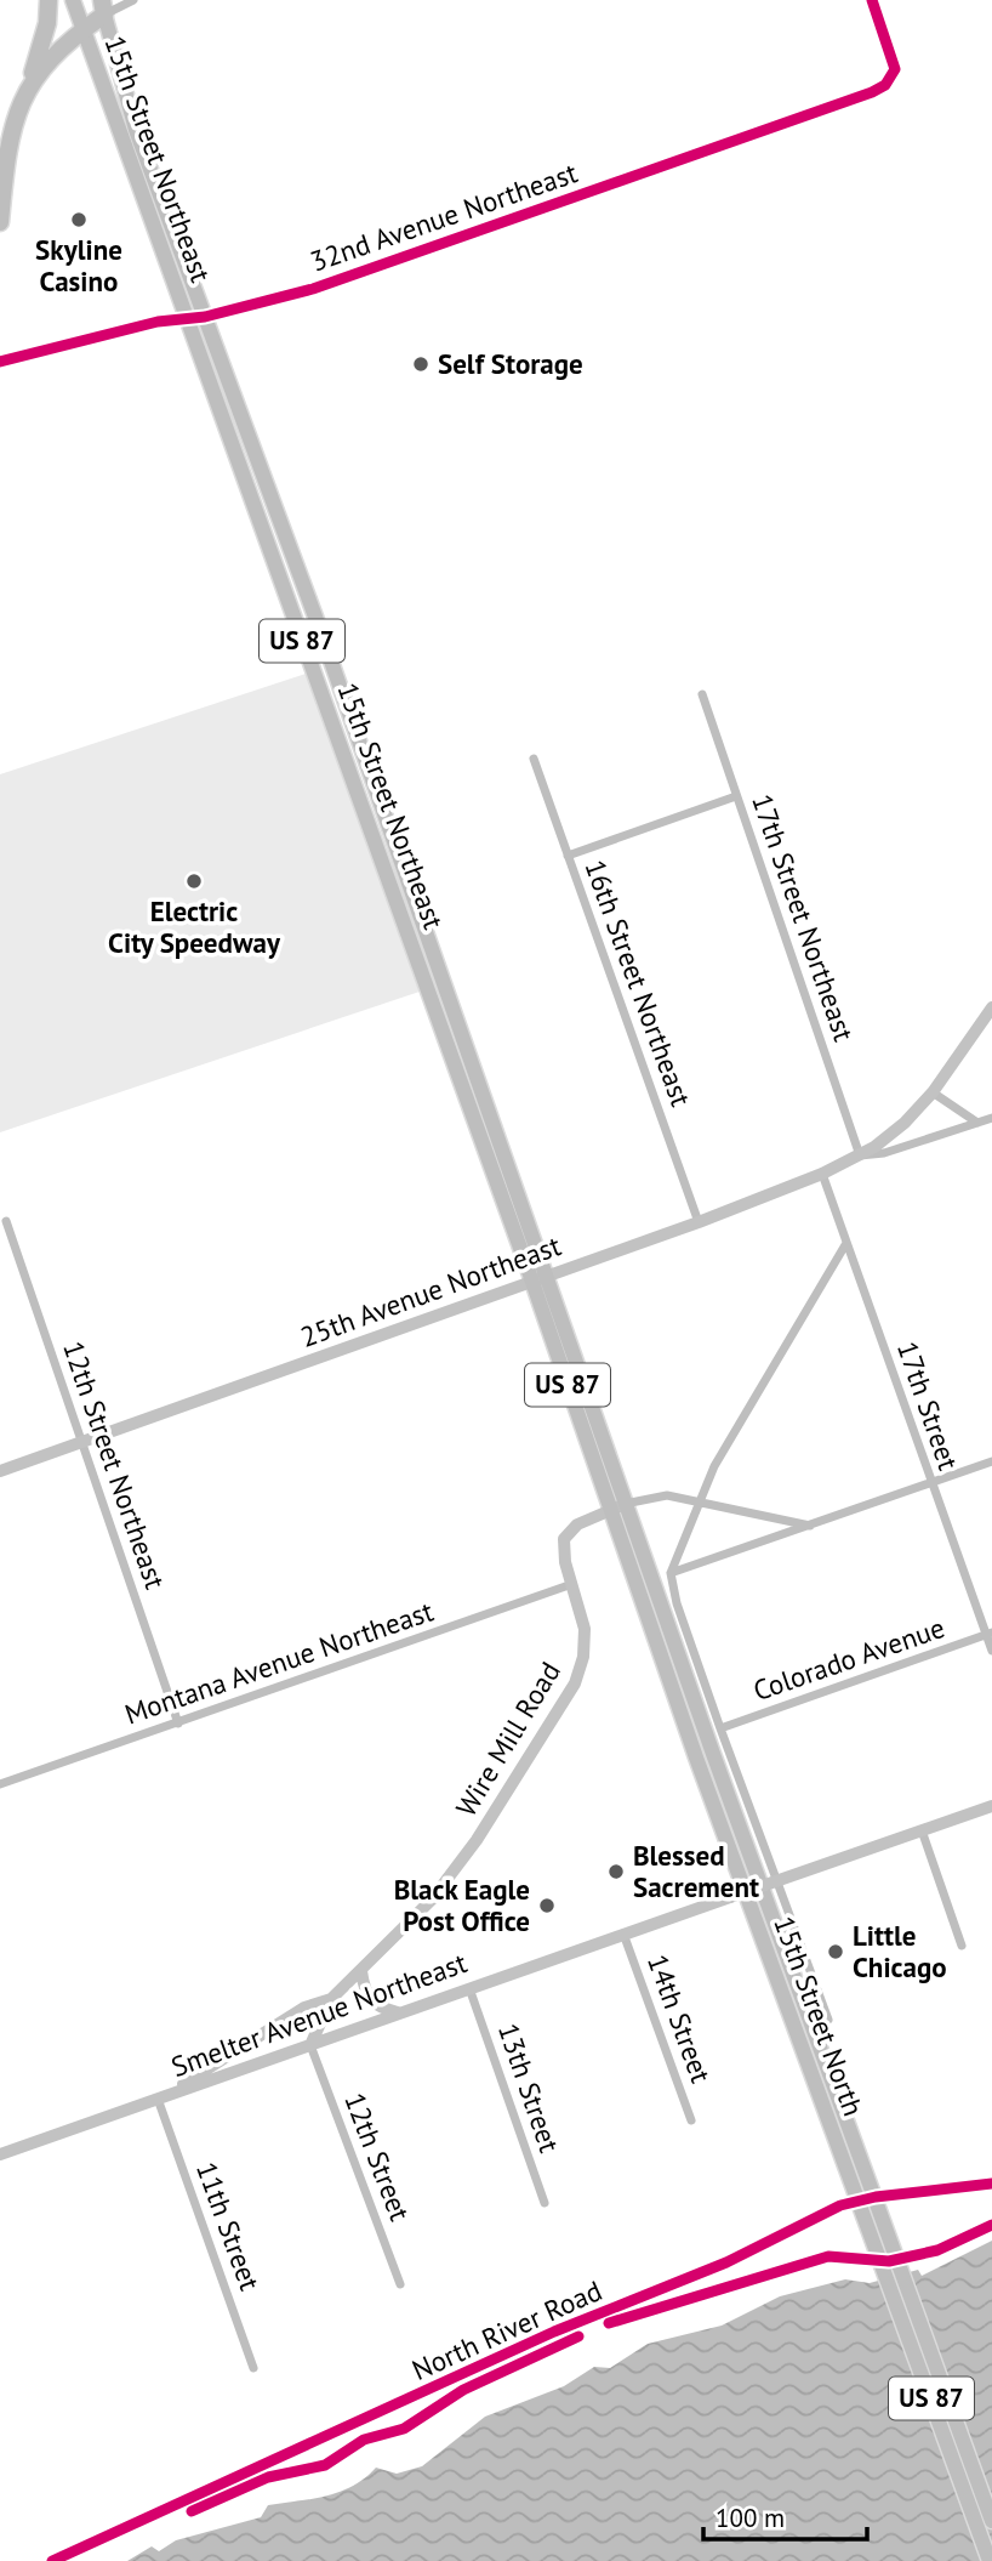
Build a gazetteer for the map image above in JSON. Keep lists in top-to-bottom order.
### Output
{
  "streets": {
    "main road": ["15th Street Northeast", "US 87", "15th Street North"],
    "street": [
      "32nd Avenue Northeast",
      "17th Street Northeast",
      "16th Street Northeast",
      "25th Avenue Northeast",
      "17th Street",
      "12th Street Northeast",
      "Colorado Avenue",
      "Montana Avenue Northeast",
      "Wire Mill Road",
      "Smelter Avenue Northeast",
      "14th Street",
      "13th Street",
      "12th Street",
      "11th Street",
      "North River Road"
    ]
  },
  "crossings": [
    ["15th Street Northeast", "32nd Avenue Northeast"],
    ["15th Street Northeast", "25th Avenue Northeast"],
    ["15th Street Northeast", "15th Street North"],
    ["17th Street Northeast", "25th Avenue Northeast"],
    ["16th Street Northeast", "25th Avenue Northeast"],
    ["25th Avenue Northeast", "17th Street"],
    ["25th Avenue Northeast", "12th Street Northeast"],
    ["17th Street", "Colorado Avenue"],
    ["12th Street Northeast", "Montana Avenue Northeast"],
    ["Colorado Avenue", "15th Street North"],
    ["Montana Avenue Northeast", "Wire Mill Road"],
    ["Wire Mill Road", "Smelter Avenue Northeast"],
    ["Wire Mill Road", "15th Street North"],
    ["Wire Mill Road", "12th Street"],
    ["Smelter Avenue Northeast", "15th Street North"],
    ["Smelter Avenue Northeast", "14th Street"],
    ["Smelter Avenue Northeast", "13th Street"],
    ["Smelter Avenue Northeast", "12th Street"],
    ["Smelter Avenue Northeast", "11th Street"],
    ["15th Street North", "North River Road"]
  ],
  "places": [
    "Skyline Casino",
    "Self Storage",
    "Electric City Speedway",
    "Blessed Sacrement",
    "Black Eagle Post Office",
    "Little Chicago"
  ],
  "scale_bar": "100 m"
}
